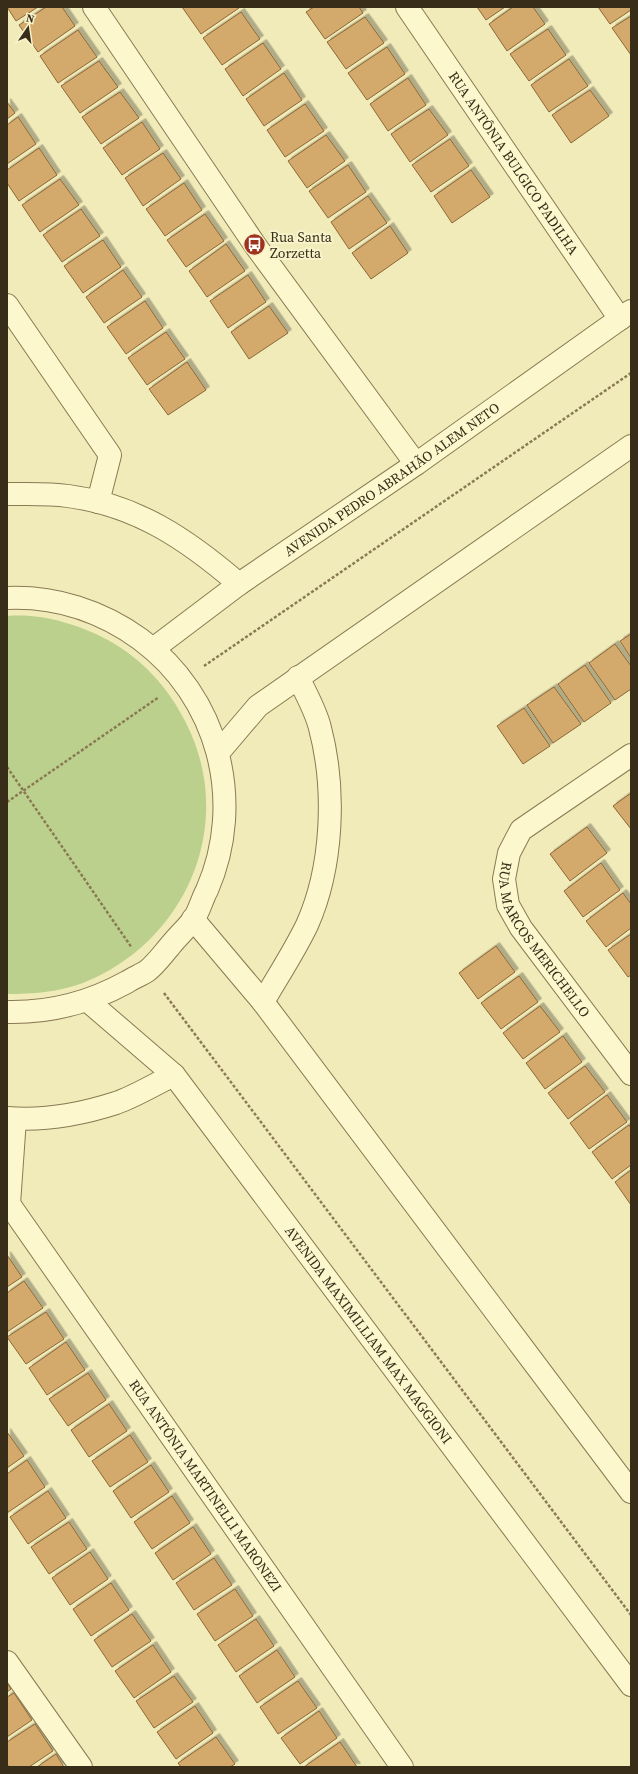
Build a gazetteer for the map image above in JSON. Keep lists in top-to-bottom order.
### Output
{
  "streets": {
    "street": [
      "RUA ANTÔNIA BULGICO PADILHA",
      "AVENIDA PEDRO ABRAHÃO ALEM NETO",
      "RUA MARCOS MERICHELLO",
      "AVENIDA MAXIMILLIAM MAX MAGGIONI",
      "RUA ANTÔNIA MARTINELLI MARONEZI"
    ]
  },
  "crossings": [
    ["RUA ANTÔNIA BULGICO PADILHA", "AVENIDA PEDRO ABRAHÃO ALEM NETO"]
  ],
  "places": {
    "bus stop": ["Rua Santa Zorzetta"]
  },
  "north": "top"
}
